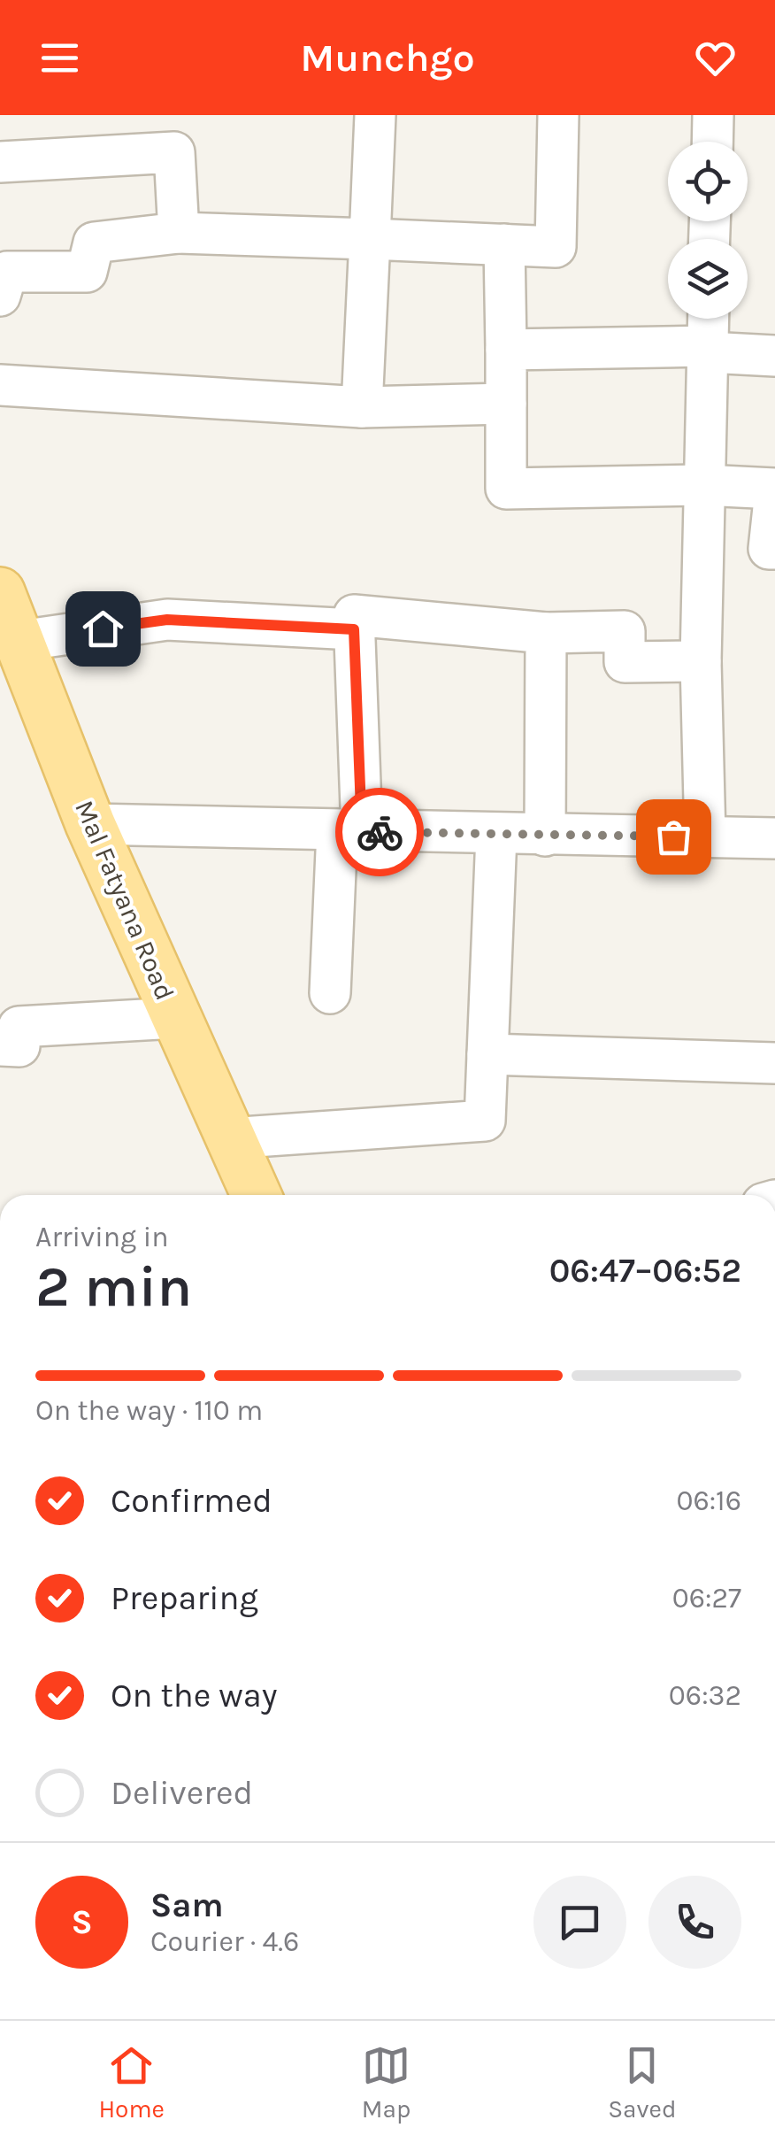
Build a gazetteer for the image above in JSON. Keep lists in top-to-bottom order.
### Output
{
  "streets": {
    "main road": ["Mal Fatyana Road"]
  },
  "page": {
    "header": "Munchgo",
    "heading": ["2 min", "Arriving in", "06:47–06:52"],
    "panel": ["Sam", "Courier · 4.6"],
    "bar": "On the way · 110 m",
    "list": [
      ["Confirmed", "06:16"],
      ["Preparing", "06:27"],
      ["On the way", "06:32"],
      "Delivered"
    ],
    "round": "S",
    "tabs": ["Home", "Map", "Saved"]
  }
}
